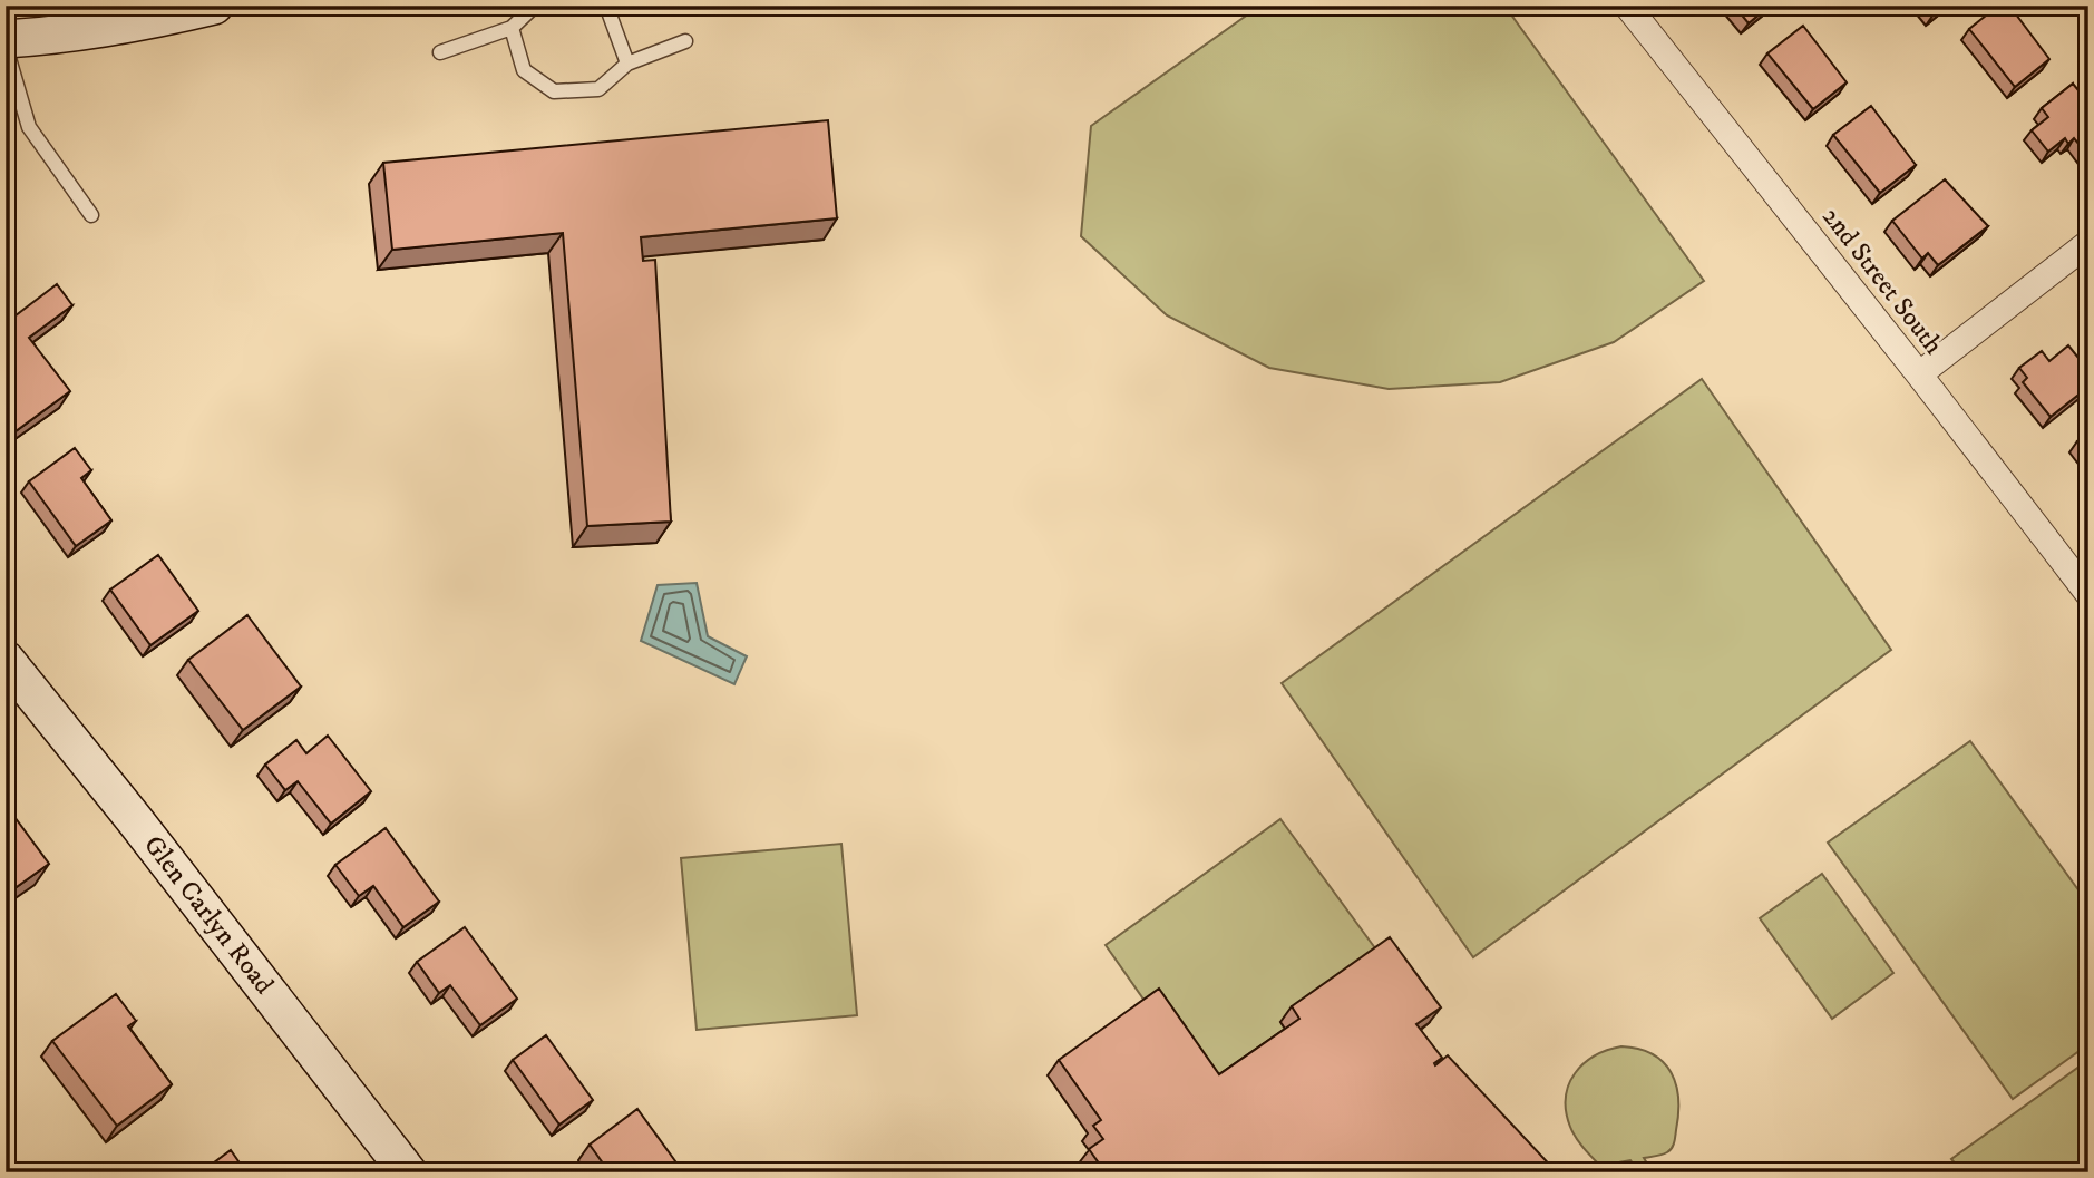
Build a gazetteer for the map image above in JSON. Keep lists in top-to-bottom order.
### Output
{
  "streets": {
    "street": ["2nd Street South", "Glen Carlyn Road"]
  }
}
